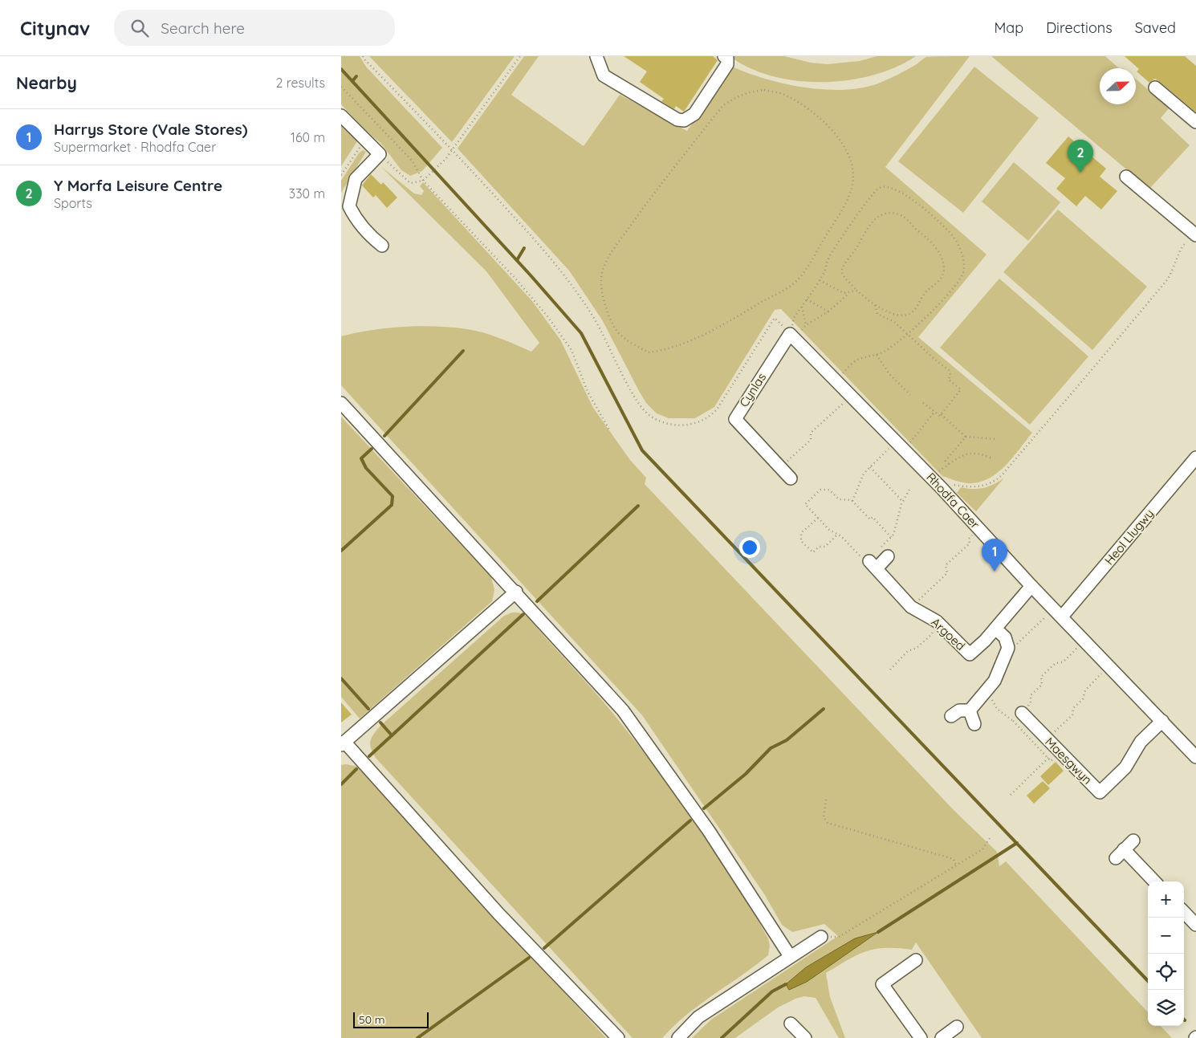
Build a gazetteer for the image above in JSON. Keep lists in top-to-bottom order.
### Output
{
  "streets": {
    "street": [
      "Cynlas",
      "Rhodfa Caer",
      "Heol Llugwy",
      "Argoed",
      "Maesgwyn"
    ]
  },
  "crossings": [
    ["Cynlas", "Rhodfa Caer"],
    ["Rhodfa Caer", "Heol Llugwy"],
    ["Rhodfa Caer", "Argoed"],
    ["Rhodfa Caer", "Maesgwyn"]
  ],
  "scale_bar": "50 m",
  "north": "right",
  "page": {
    "header": "Citynav",
    "search": "Search here",
    "nav": ["Map", "Directions", "Saved"],
    "heading": ["Nearby", "2 results"],
    "list": [
      {
        "mark": "1",
        "name": "Harrys Store (Vale Stores)",
        "note": "Supermarket · Rhodfa Caer",
        "value": "160 m"
      },
      {
        "mark": "2",
        "name": "Y Morfa Leisure Centre",
        "note": "Sports",
        "value": "330 m"
      }
    ],
    "pins": ["2", "1"],
    "map_buttons": ["+", "−"],
    "scale": "50 m"
  }
}
